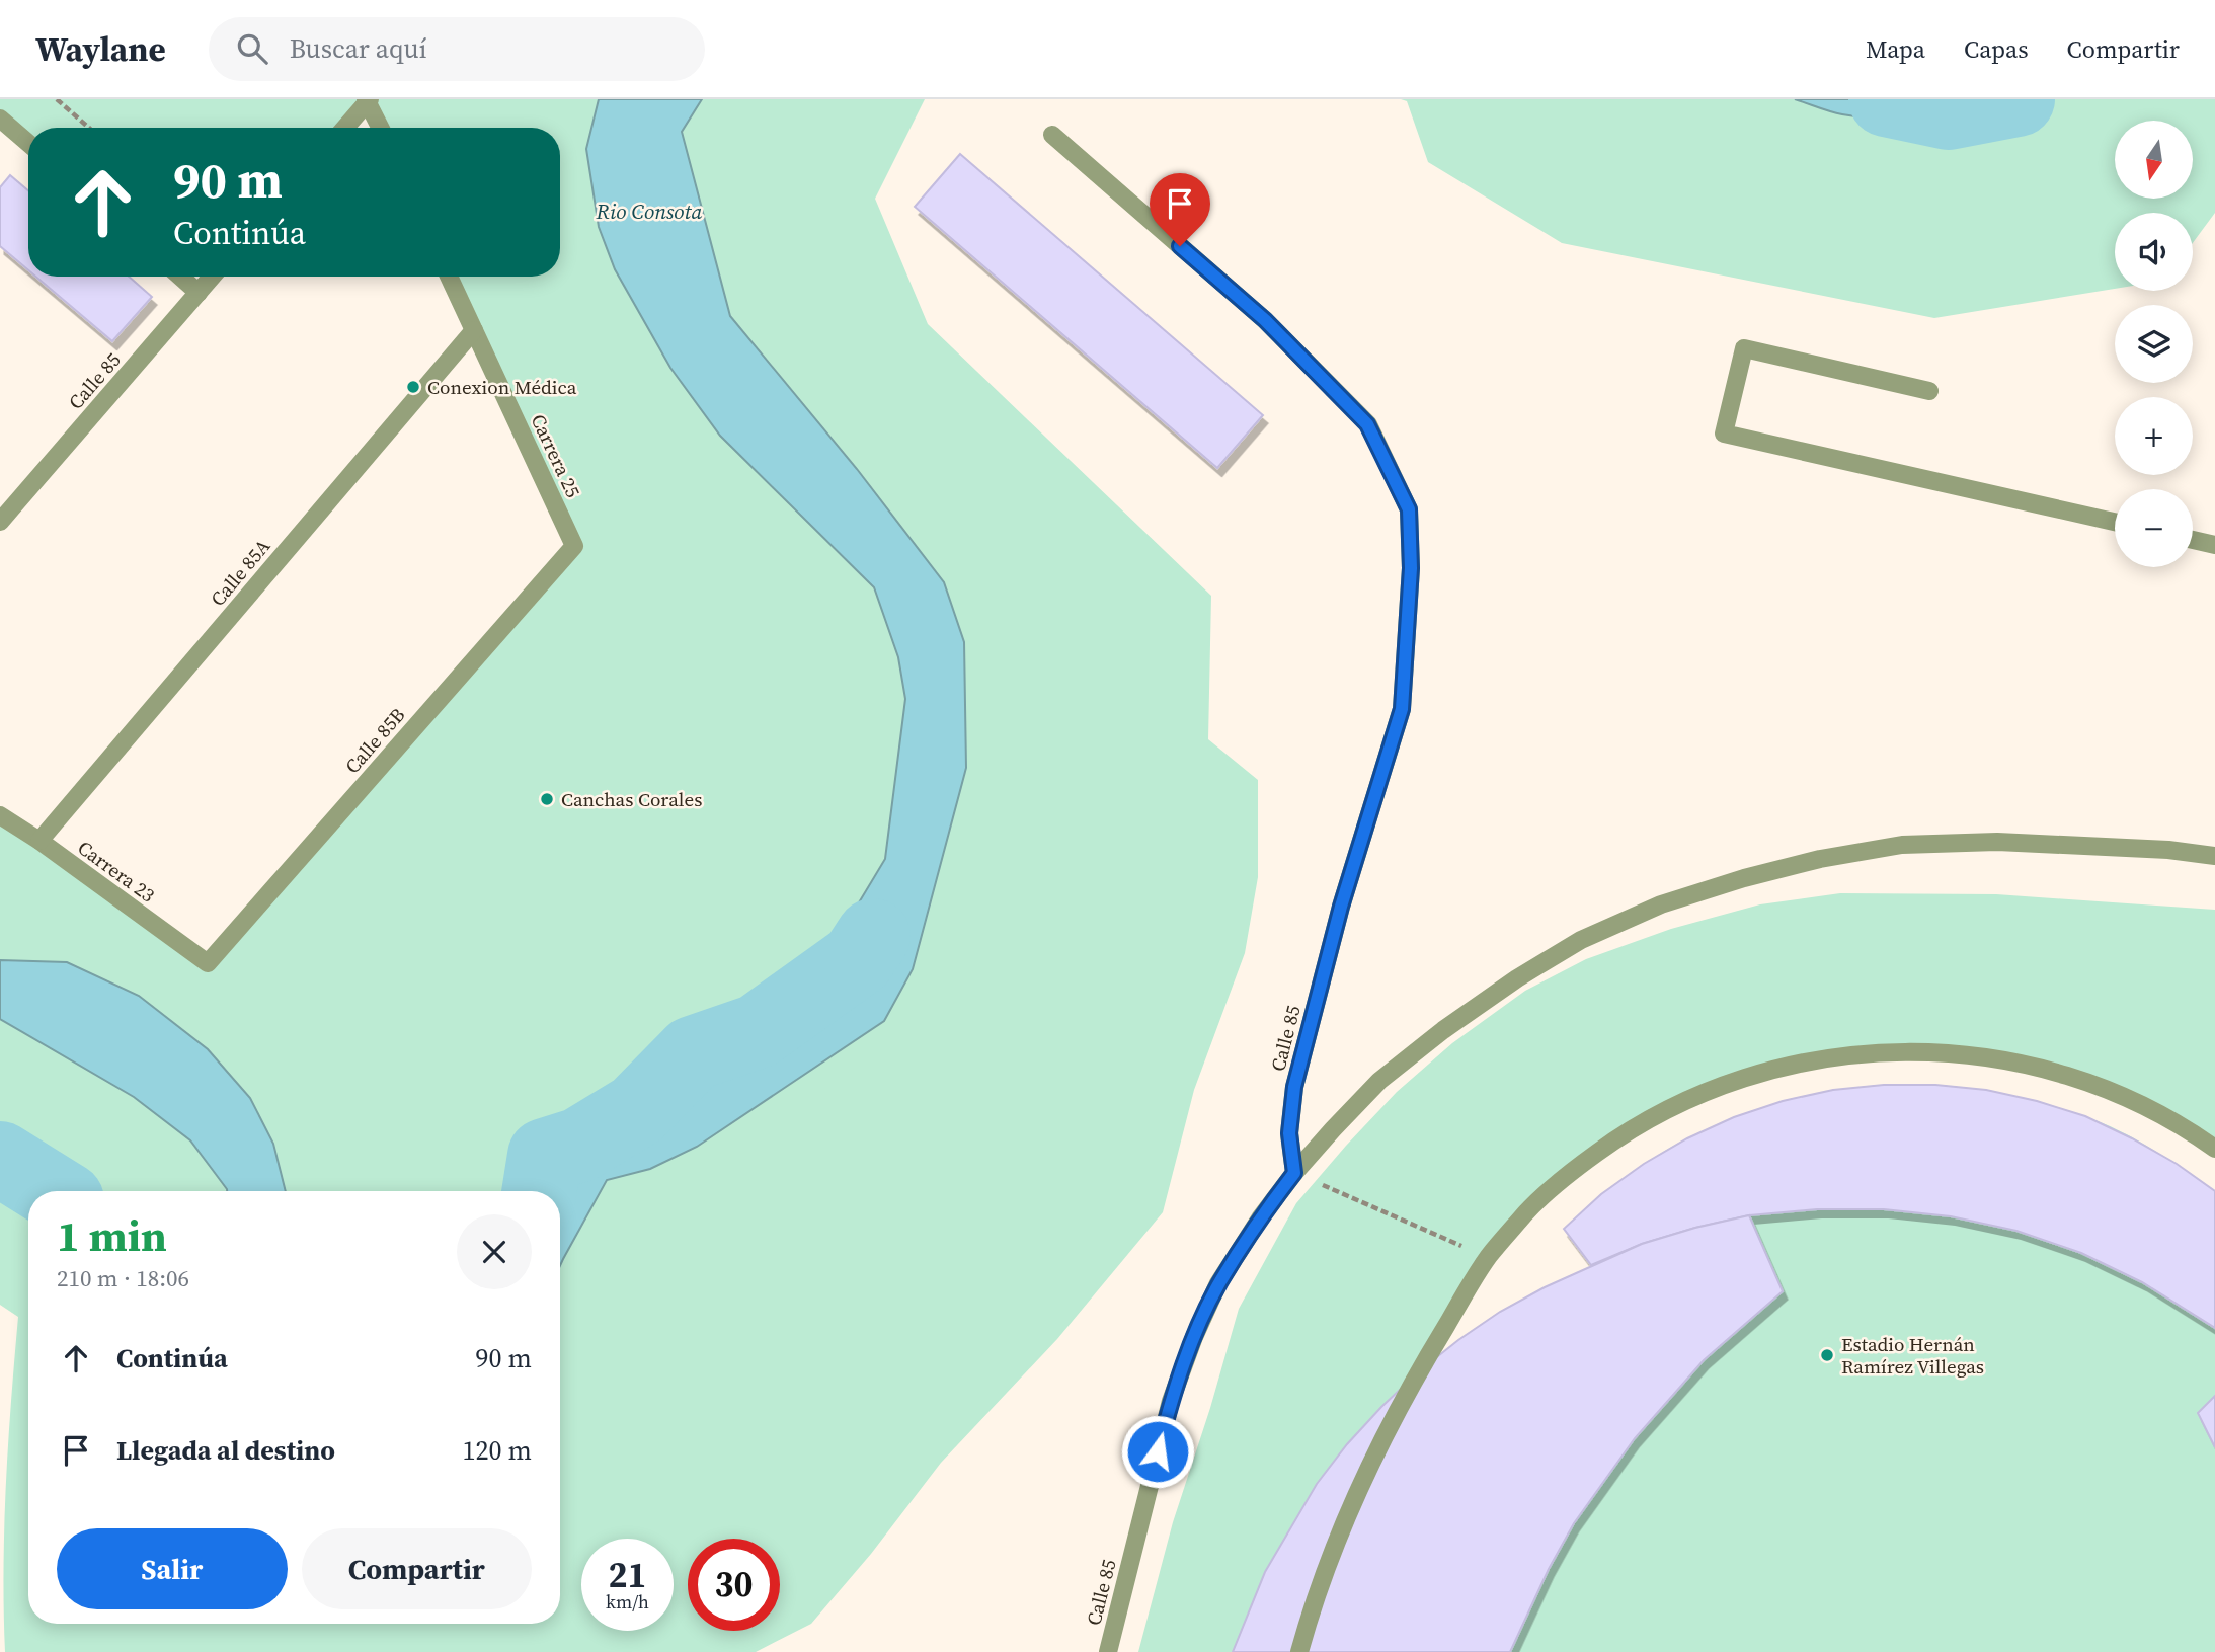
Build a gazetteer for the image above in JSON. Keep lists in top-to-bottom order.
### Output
{
  "streets": {
    "street": [
      "Calle 85",
      "Carrera 25",
      "Calle 85A",
      "Calle 85B",
      "Carrera 23"
    ]
  },
  "crossings": [
    ["Carrera 25", "Calle 85A"],
    ["Carrera 25", "Calle 85B"],
    ["Calle 85A", "Carrera 23"],
    ["Calle 85B", "Carrera 23"]
  ],
  "water": ["Rio Consota"],
  "places": ["Conexion Médica", "Canchas Corales", "Estadio Hernán Ramírez Villegas"],
  "north": "bottom",
  "page": {
    "header": "Waylane",
    "search": "Buscar aquí",
    "nav": ["Mapa", "Capas", "Compartir"],
    "map_buttons": ["+", "−"],
    "turn": ["90 m", "Continúa"],
    "heading": ["1 min", "210 m · 18:06"],
    "list": [
      {
        "name": "Continúa",
        "value": "90 m"
      },
      {
        "name": "Llegada al destino",
        "value": "120 m"
      }
    ],
    "buttons": ["Salir", "Compartir"],
    "speed": "21 km/h",
    "limit": "30"
  }
}
